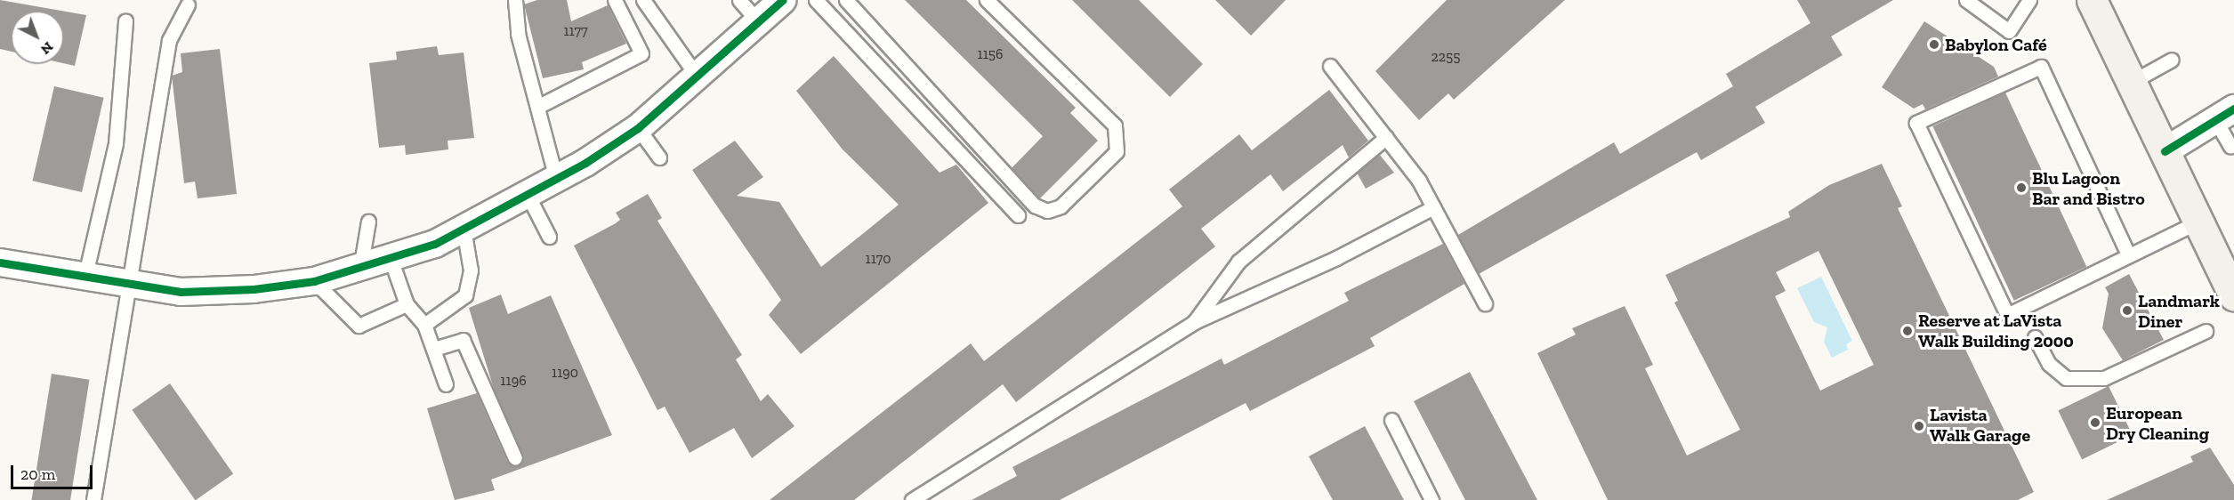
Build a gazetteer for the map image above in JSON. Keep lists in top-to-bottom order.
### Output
{
  "places": [
    "Babylon Café",
    "Blu Lagoon Bar and Bistro",
    "Landmark Diner",
    "Reserve at LaVista Walk Building 2000",
    "European Dry Cleaning",
    "Lavista Walk Garage"
  ],
  "house_numbers": [
    "1177",
    "1156",
    "2255",
    "1170",
    "1190",
    "1196"
  ],
  "scale_bar": "20 m",
  "north": "bottom right"
}
